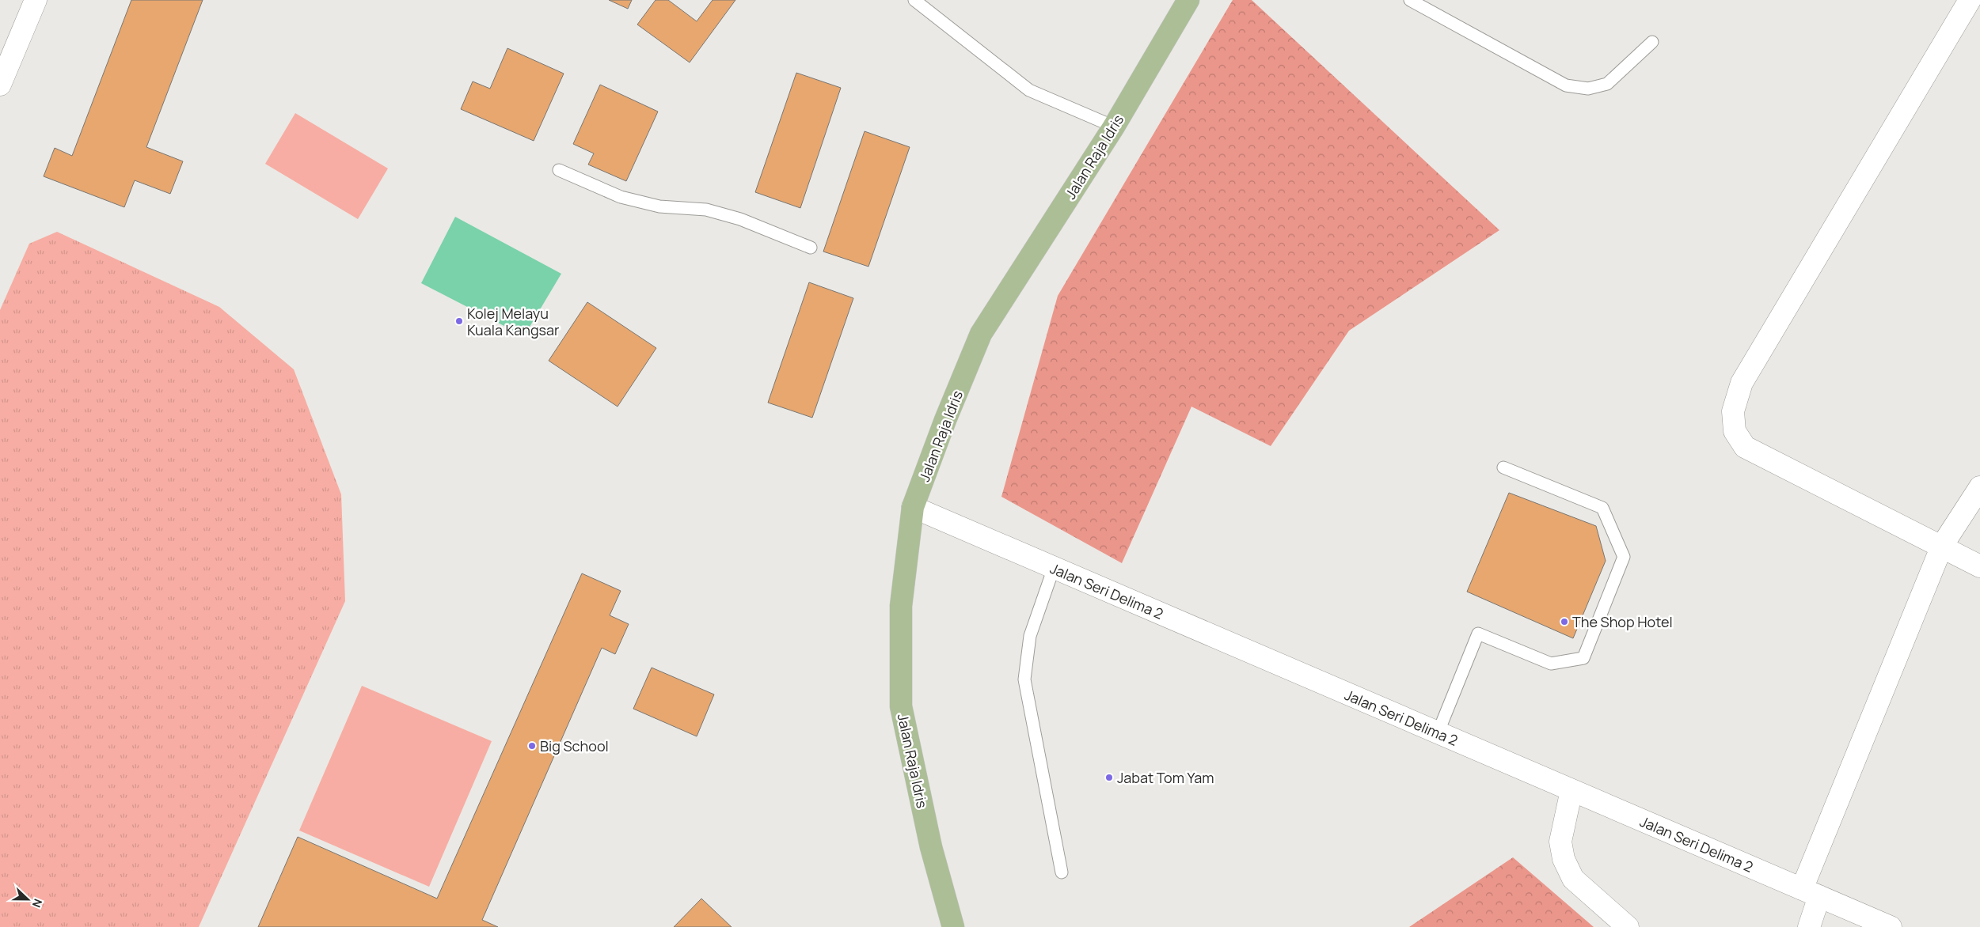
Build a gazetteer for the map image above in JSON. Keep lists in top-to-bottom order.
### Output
{
  "streets": {
    "main road": ["Jalan Raja Idris"],
    "street": ["Jalan Seri Delima 2"]
  },
  "crossings": [
    ["Jalan Raja Idris", "Jalan Seri Delima 2"]
  ],
  "places": [
    "Kolej Melayu Kuala Kangsar",
    "The Shop Hotel",
    "Big School",
    "Jabat Tom Yam"
  ],
  "north": "right"
}
